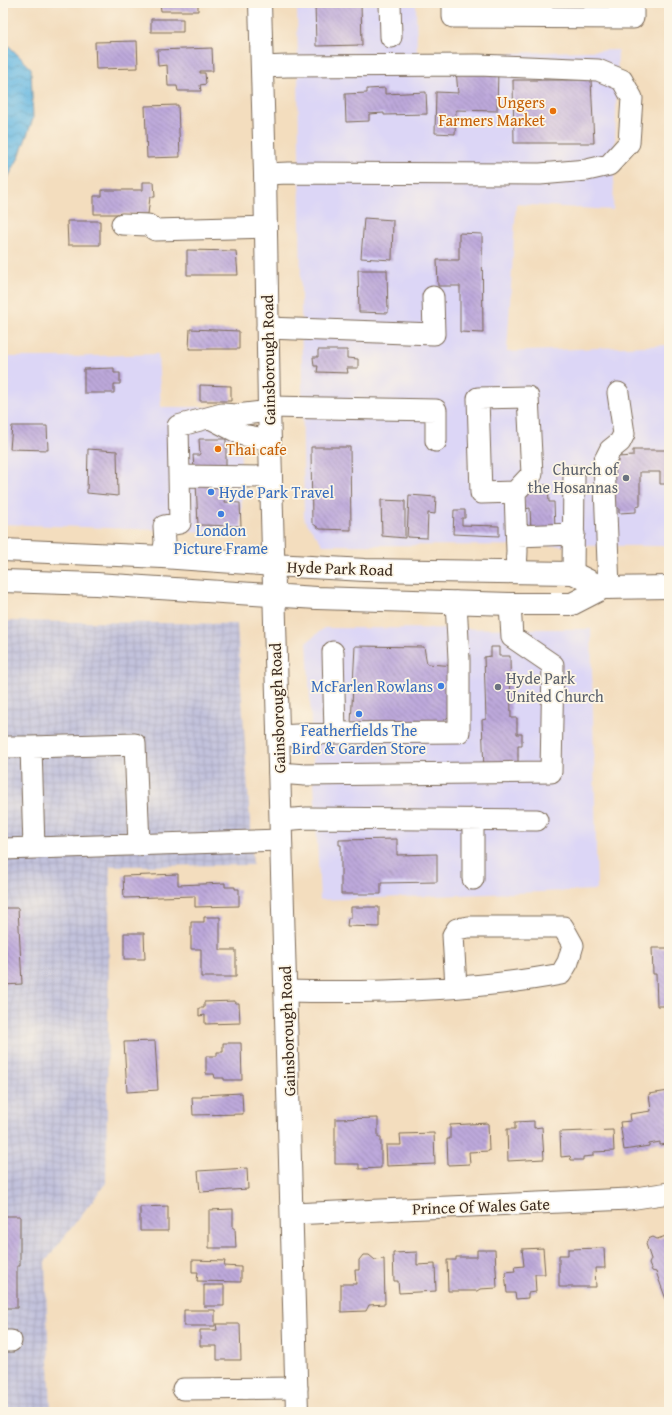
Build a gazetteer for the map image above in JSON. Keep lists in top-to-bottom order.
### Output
{
  "streets": {
    "main road": ["Gainsborough Road", "Hyde Park Road"],
    "street": ["Prince Of Wales Gate"]
  },
  "crossings": [
    ["Gainsborough Road", "Hyde Park Road"],
    ["Gainsborough Road", "Prince Of Wales Gate"]
  ],
  "places": [
    "Ungers Farmers Market",
    "Thai cafe",
    "Church of the Hosannas",
    "Hyde Park Travel",
    "London Picture Frame",
    "McFarlen Rowlans",
    "Hyde Park United Church",
    "Featherfields The Bird & Garden Store"
  ]
}
